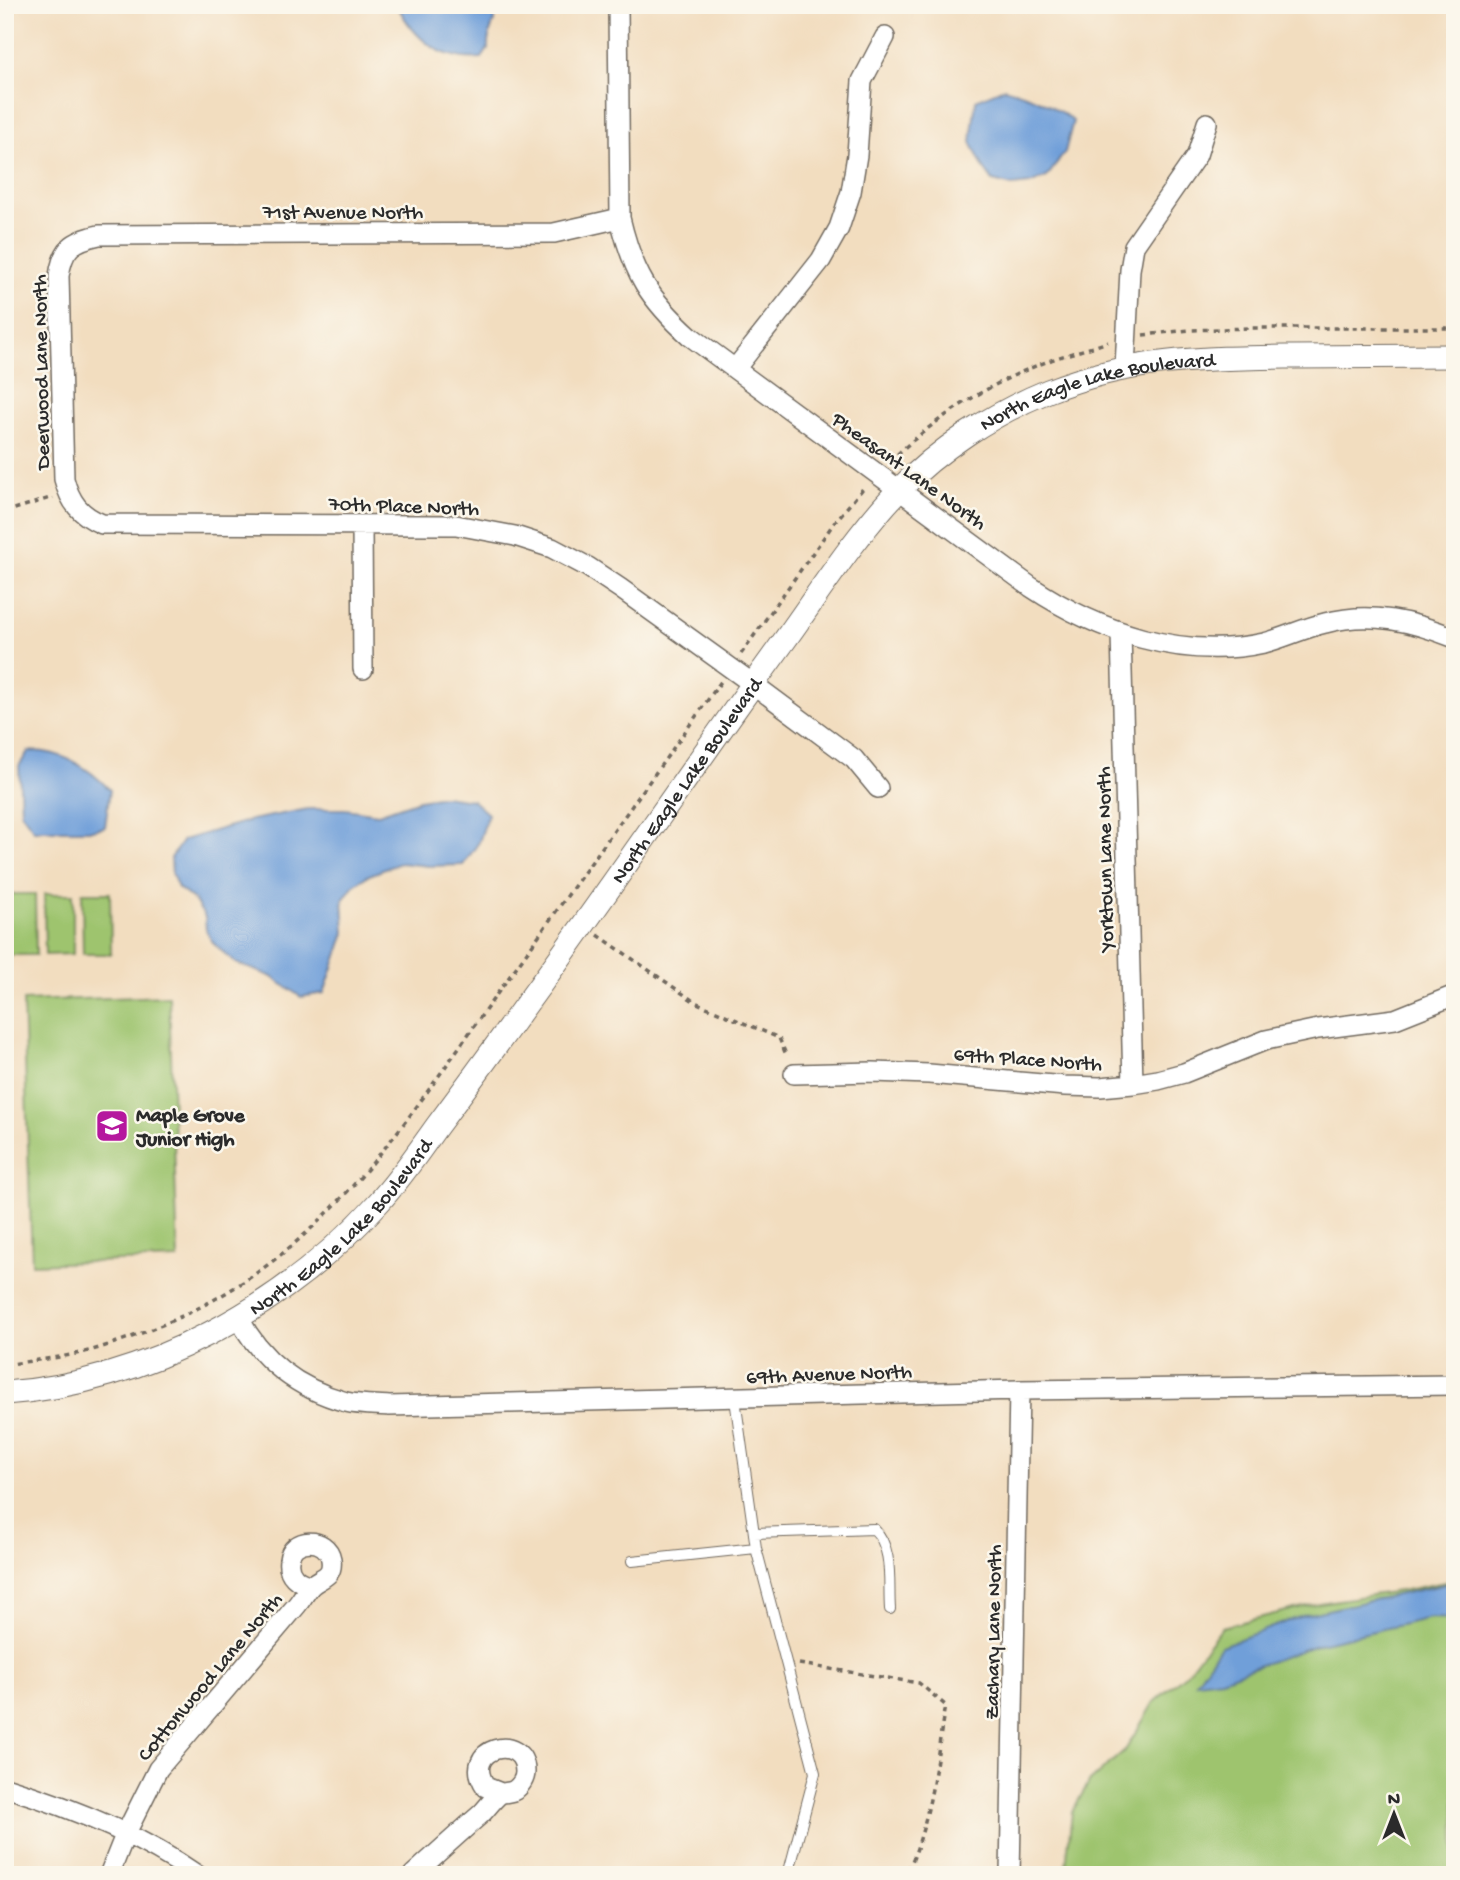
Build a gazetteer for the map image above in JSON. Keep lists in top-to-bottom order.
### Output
{
  "streets": {
    "street": [
      "71st Avenue North",
      "Deerwood Lane North",
      "North Eagle Lake Boulevard",
      "Pheasant Lane North",
      "70th Place North",
      "Yorktown Lane North",
      "69th Place North",
      "69th Avenue North",
      "Zachary Lane North",
      "Cottonwood Lane North"
    ]
  },
  "crossings": [
    ["71st Avenue North", "Deerwood Lane North"],
    ["71st Avenue North", "Pheasant Lane North"],
    ["Deerwood Lane North", "70th Place North"],
    ["North Eagle Lake Boulevard", "Pheasant Lane North"],
    ["North Eagle Lake Boulevard", "70th Place North"],
    ["North Eagle Lake Boulevard", "69th Avenue North"],
    ["Pheasant Lane North", "Yorktown Lane North"],
    ["Yorktown Lane North", "69th Place North"],
    ["69th Avenue North", "Zachary Lane North"]
  ],
  "places": {
    "school or university": ["Maple Grove Junior High"]
  },
  "north": "top"
}
